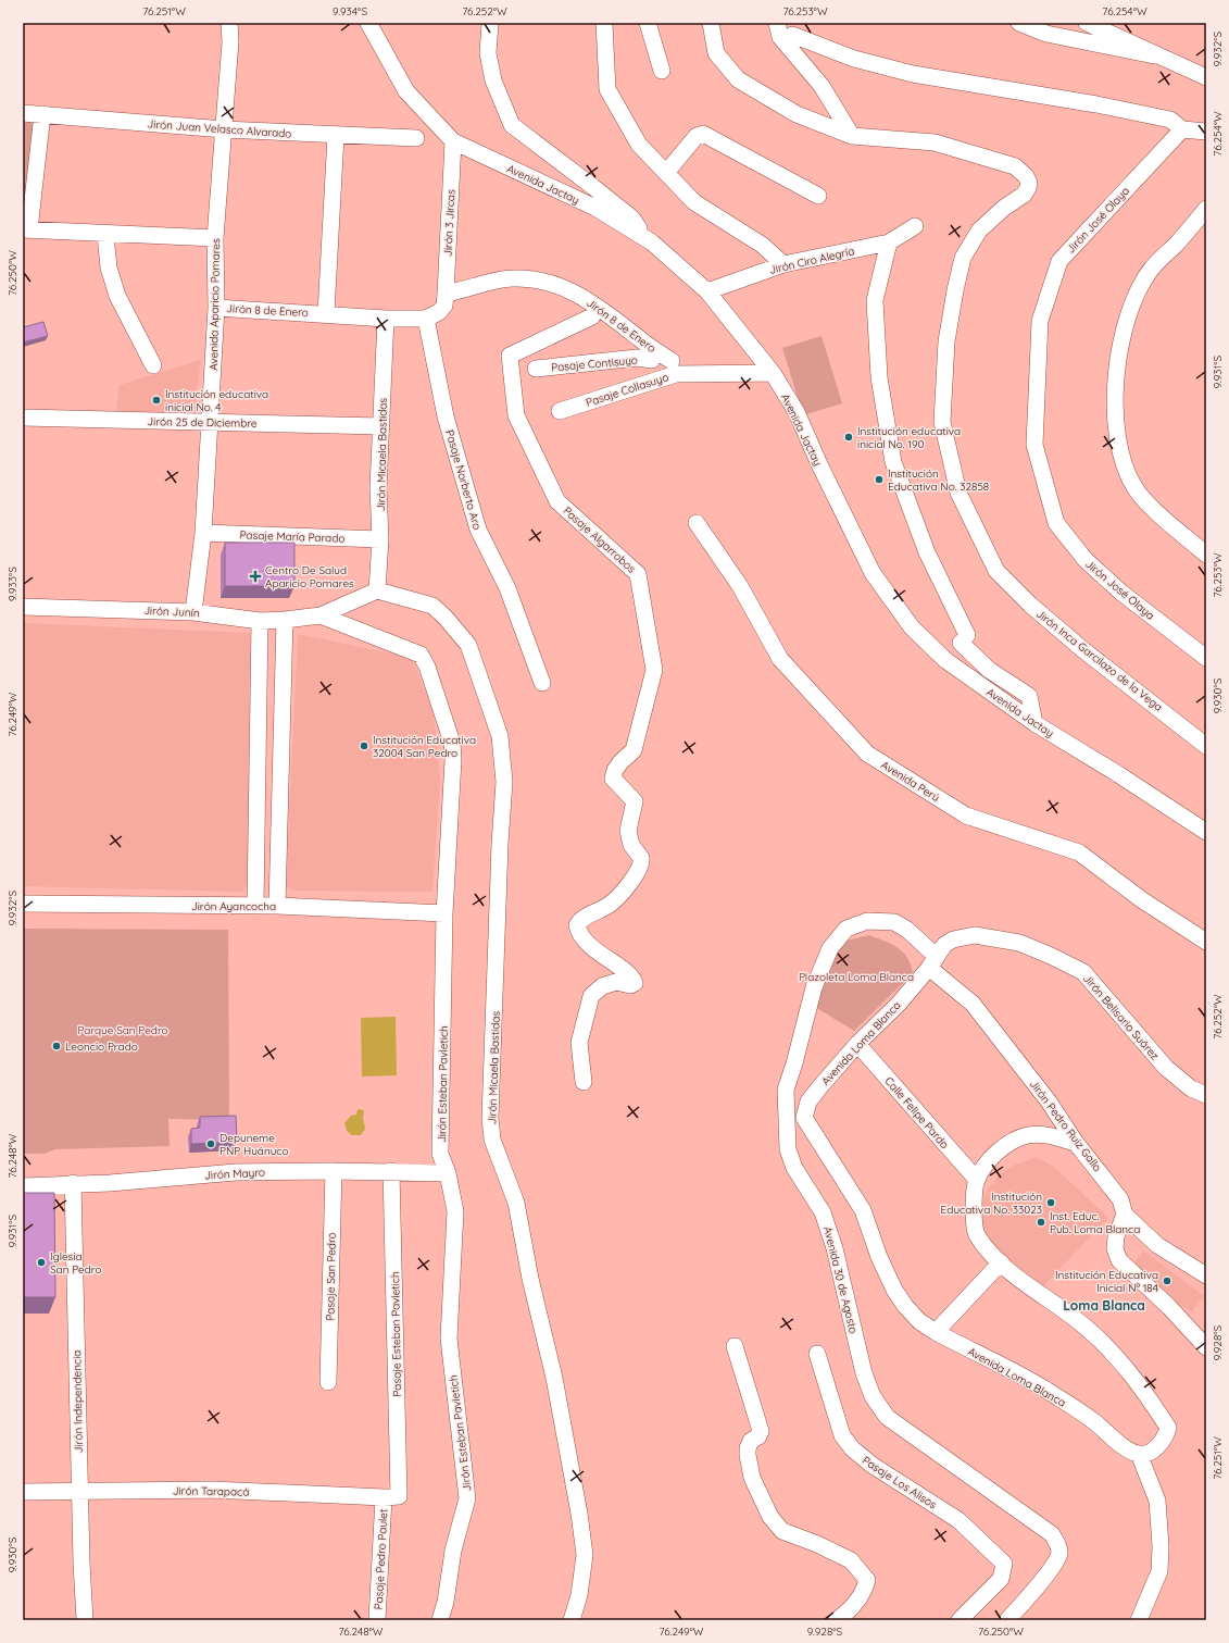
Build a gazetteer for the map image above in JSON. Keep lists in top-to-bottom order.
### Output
{
  "streets": {
    "street": [
      "Jirón Juan Velasco Alvarado",
      "Avenida Jactay",
      "Jirón José Olaya",
      "Jirón 3 Jircas",
      "Jirón Ciro Alegría",
      "Avenida Aparicio Pomares",
      "Jirón 8 de Enero",
      "Pasaje Contisuyo",
      "Pasaje Collasuyo",
      "Jirón 25 de Diciembre",
      "Jirón Micaela Bastidas",
      "Pasaje Norberto Aro",
      "Pasaje María Parado",
      "Pasaje Algarrobos",
      "Jirón Junín",
      "Jirón Inca Garcilazo de la Vega",
      "Avenida Perú",
      "Jirón Ayancocha",
      "Jirón Belisario Suárez",
      "Avenida Loma Blanca",
      "Jirón Esteban Pavletich",
      "Calle Felipe Pardo",
      "Jirón Pedro Ruiz Gallo",
      "Jirón Mayro",
      "Pasaje San Pedro",
      "Avenida 30 de Agosto",
      "Pasaje Esteban Pavletich",
      "Jirón Independencia",
      "Pasaje Los Alisos",
      "Jirón Tarapacá",
      "Pasaje Pedro Paulet"
    ]
  },
  "crossings": [
    ["Jirón Juan Velasco Alvarado", "Avenida Aparicio Pomares"],
    ["Avenida Jactay", "Jirón 3 Jircas"],
    ["Avenida Jactay", "Jirón Ciro Alegría"],
    ["Avenida Jactay", "Pasaje Collasuyo"],
    ["Jirón 3 Jircas", "Jirón 8 de Enero"],
    ["Avenida Aparicio Pomares", "Jirón 8 de Enero"],
    ["Avenida Aparicio Pomares", "Jirón 25 de Diciembre"],
    ["Avenida Aparicio Pomares", "Pasaje María Parado"],
    ["Avenida Aparicio Pomares", "Jirón Junín"],
    ["Jirón 8 de Enero", "Jirón Micaela Bastidas"],
    ["Jirón 8 de Enero", "Pasaje Norberto Aro"],
    ["Jirón 25 de Diciembre", "Jirón Micaela Bastidas"],
    ["Jirón Micaela Bastidas", "Pasaje María Parado"],
    ["Jirón Junín", "Jirón Esteban Pavletich"],
    ["Jirón Ayancocha", "Jirón Esteban Pavletich"],
    ["Jirón Belisario Suárez", "Avenida Loma Blanca"],
    ["Jirón Belisario Suárez", "Jirón Pedro Ruiz Gallo"],
    ["Jirón Belisario Suárez", "Avenida 30 de Agosto"],
    ["Avenida Loma Blanca", "Calle Felipe Pardo"],
    ["Avenida Loma Blanca", "Jirón Pedro Ruiz Gallo"],
    ["Avenida Loma Blanca", "Avenida 30 de Agosto"],
    ["Jirón Esteban Pavletich", "Jirón Mayro"],
    ["Jirón Pedro Ruiz Gallo", "Avenida 30 de Agosto"],
    ["Jirón Mayro", "Pasaje San Pedro"],
    ["Jirón Mayro", "Pasaje Esteban Pavletich"],
    ["Jirón Mayro", "Jirón Independencia"],
    ["Pasaje Esteban Pavletich", "Jirón Tarapacá"],
    ["Pasaje Esteban Pavletich", "Pasaje Pedro Paulet"],
    ["Jirón Independencia", "Jirón Tarapacá"],
    ["Jirón Tarapacá", "Pasaje Pedro Paulet"]
  ],
  "districts": ["Loma Blanca"],
  "parks": ["Plazoleta Loma Blanca", "Parque San Pedro"],
  "places": {
    "other": [
      "Institución educativa inicial No. 4",
      "Institución educativa inicial No. 190",
      "Institución Educativa No. 32858",
      "Institución Educativa 32004 San Pedro",
      "Leoncio Prado",
      "Depuneme PNP Huánuco",
      "Institución Educativa No. 33023",
      "Inst. Educ. Pub. Loma Blanca",
      "Iglesia San Pedro",
      "Institución Educativa Inicial Nº 184"
    ],
    "health": ["Centro De Salud Aparicio Pomares"]
  },
  "coordinates": [
    "76.251°W",
    "9.934°S",
    "76.252°W",
    "76.253°W",
    "76.254°W",
    "9.932°S",
    "76.250°W",
    "9.931°S",
    "9.933°S",
    "9.930°S",
    "76.249°W",
    "76.248°W",
    "9.928°S"
  ]
}
